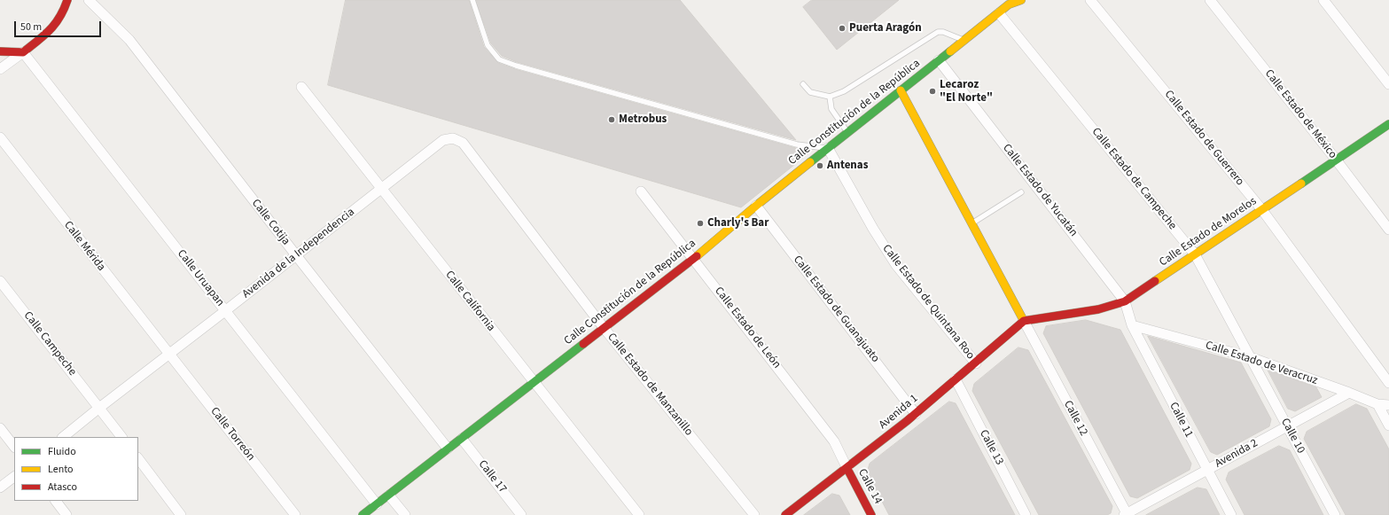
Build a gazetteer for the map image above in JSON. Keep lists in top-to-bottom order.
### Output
{
  "streets": {
    "street": [
      "Calle Constitución de la República",
      "Calle Estado de México",
      "Calle Estado de Guerrero",
      "Calle Estado de Campeche",
      "Calle Estado de Yucatán",
      "Calle Cotija",
      "Calle Estado de Morelos",
      "Calle Mérida",
      "Avenida de la Independencia",
      "Calle Uruapan",
      "Calle California",
      "Calle Estado de Quintana Roo",
      "Calle Estado de Guanajuato",
      "Calle Estado de León",
      "Calle Campeche",
      "Calle Estado de Veracruz",
      "Calle Estado de Manzanillo",
      "Avenida 1",
      "Calle 12",
      "Calle 11",
      "Calle Torreón",
      "Calle 10",
      "Calle 13",
      "Avenida 2",
      "Calle 17",
      "Calle 14"
    ]
  },
  "crossings": [
    ["Calle Constitución de la República", "Calle Estado de Campeche"],
    ["Calle Constitución de la República", "Calle Estado de Yucatán"],
    ["Calle Constitución de la República", "Calle Cotija"],
    ["Calle Constitución de la República", "Calle Uruapan"],
    ["Calle Constitución de la República", "Calle California"],
    ["Calle Constitución de la República", "Calle Estado de Quintana Roo"],
    ["Calle Constitución de la República", "Calle Estado de Guanajuato"],
    ["Calle Constitución de la República", "Calle Estado de León"],
    ["Calle Constitución de la República", "Calle Estado de Manzanillo"],
    ["Calle Constitución de la República", "Calle 17"],
    ["Calle Estado de México", "Calle Estado de Morelos"],
    ["Calle Estado de Guerrero", "Calle Estado de Morelos"],
    ["Calle Estado de Campeche", "Calle Estado de Morelos"],
    ["Calle Estado de Campeche", "Calle Estado de Veracruz"],
    ["Calle Estado de Campeche", "Calle 10"],
    ["Calle Estado de Yucatán", "Calle Estado de Morelos"],
    ["Calle Estado de Yucatán", "Calle Estado de Veracruz"],
    ["Calle Estado de Yucatán", "Calle 11"],
    ["Calle Cotija", "Avenida de la Independencia"],
    ["Calle Estado de Morelos", "Avenida 1"],
    ["Calle Estado de Morelos", "Calle 12"],
    ["Calle Mérida", "Avenida de la Independencia"],
    ["Calle Mérida", "Calle Torreón"],
    ["Avenida de la Independencia", "Calle Uruapan"],
    ["Avenida de la Independencia", "Calle California"],
    ["Avenida de la Independencia", "Calle Campeche"],
    ["Avenida de la Independencia", "Calle Estado de Manzanillo"],
    ["Avenida de la Independencia", "Calle Torreón"],
    ["Calle Estado de Quintana Roo", "Avenida 1"],
    ["Calle Estado de Guanajuato", "Avenida 1"],
    ["Calle Estado de León", "Avenida 1"],
    ["Calle Estado de León", "Calle 14"],
    ["Calle Estado de Veracruz", "Calle 11"],
    ["Calle Estado de Veracruz", "Calle 10"],
    ["Calle Estado de Veracruz", "Avenida 2"],
    ["Avenida 1", "Calle 12"],
    ["Avenida 1", "Calle 13"],
    ["Avenida 1", "Calle 14"],
    ["Calle 12", "Avenida 2"],
    ["Calle 11", "Avenida 2"],
    ["Calle 10", "Avenida 2"]
  ],
  "places": [
    "Puerta Aragón",
    "Lecaroz \"El Norte\"",
    "Metrobus",
    "Antenas",
    "Charly's Bar"
  ],
  "legend": ["Fluido", "Lento", "Atasco"],
  "scale_bar": "50 m"
}
